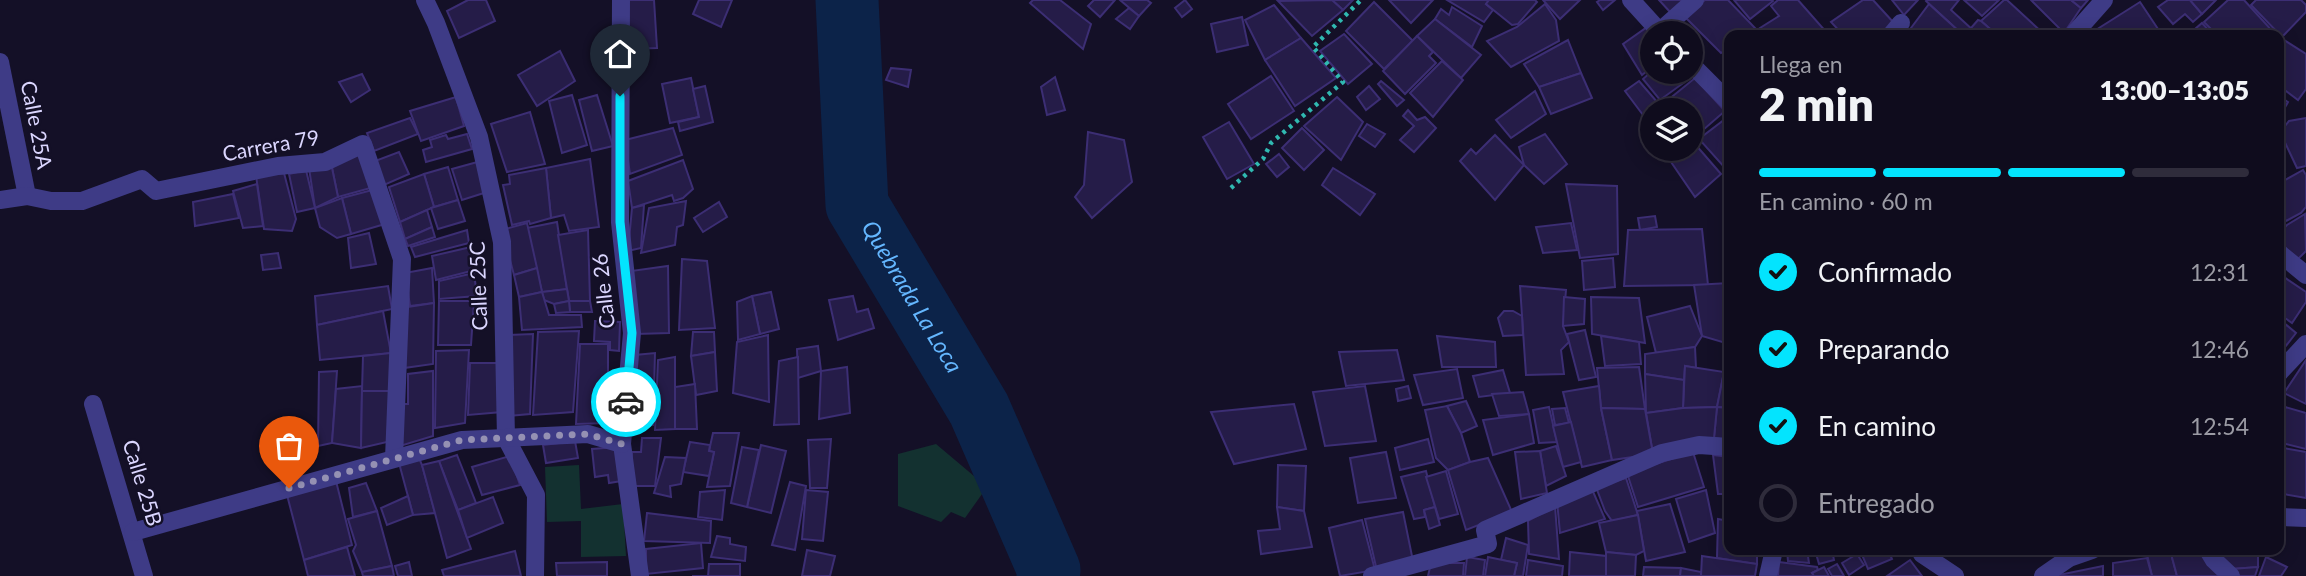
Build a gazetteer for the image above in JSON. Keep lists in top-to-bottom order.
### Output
{
  "streets": {
    "street": [
      "Calle 25A",
      "Carrera 79",
      "Calle 25C",
      "Calle 26",
      "Calle 25B"
    ]
  },
  "crossings": [
    ["Calle 25A", "Carrera 79"]
  ],
  "water": ["Quebrada La Loca"],
  "page": {
    "heading": ["2 min", "Llega en", "13:00–13:05"],
    "bar": "En camino · 60 m",
    "list": [
      ["Confirmado", "12:31"],
      ["Preparando", "12:46"],
      ["En camino", "12:54"],
      "Entregado"
    ]
  }
}
